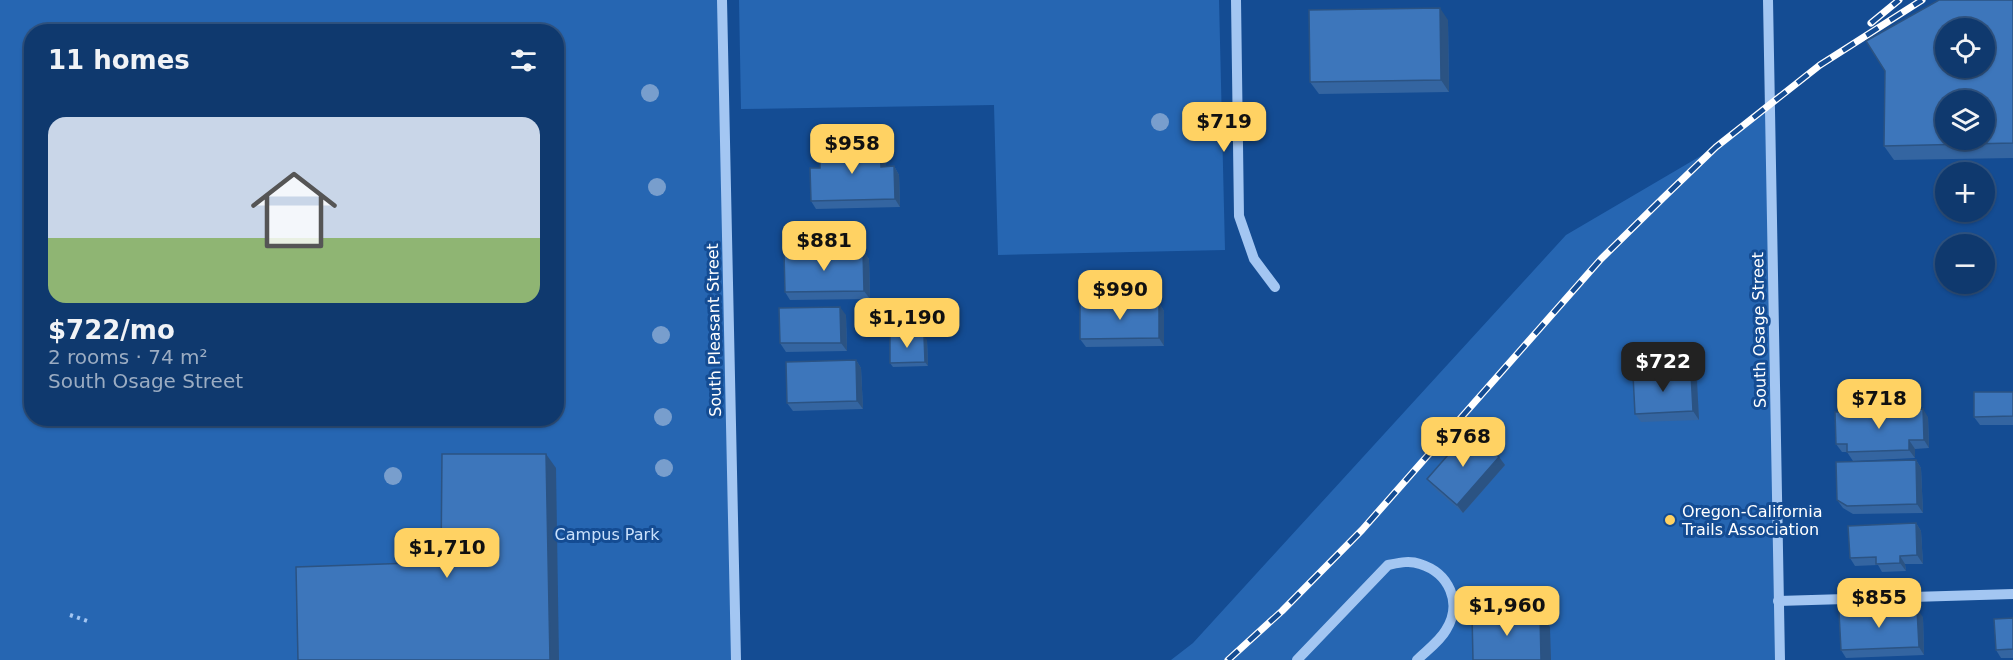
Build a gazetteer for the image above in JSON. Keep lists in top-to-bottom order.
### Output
{
  "streets": {
    "street": ["South Pleasant Street", "South Osage Street"]
  },
  "parks": ["Campus Park"],
  "places": ["Oregon-California Trails Association"],
  "page": {
    "map_buttons": ["+", "−"],
    "heading": "11 homes",
    "list": [
      {
        "name": "$722/mo",
        "note": "2 rooms · 74 m² · South Osage Street"
      }
    ],
    "price": [
      "$719",
      "$958",
      "$881",
      "$990",
      "$1,190",
      "$722",
      "$718",
      "$768",
      "$1,710",
      "$855",
      "$1,960"
    ]
  }
}
